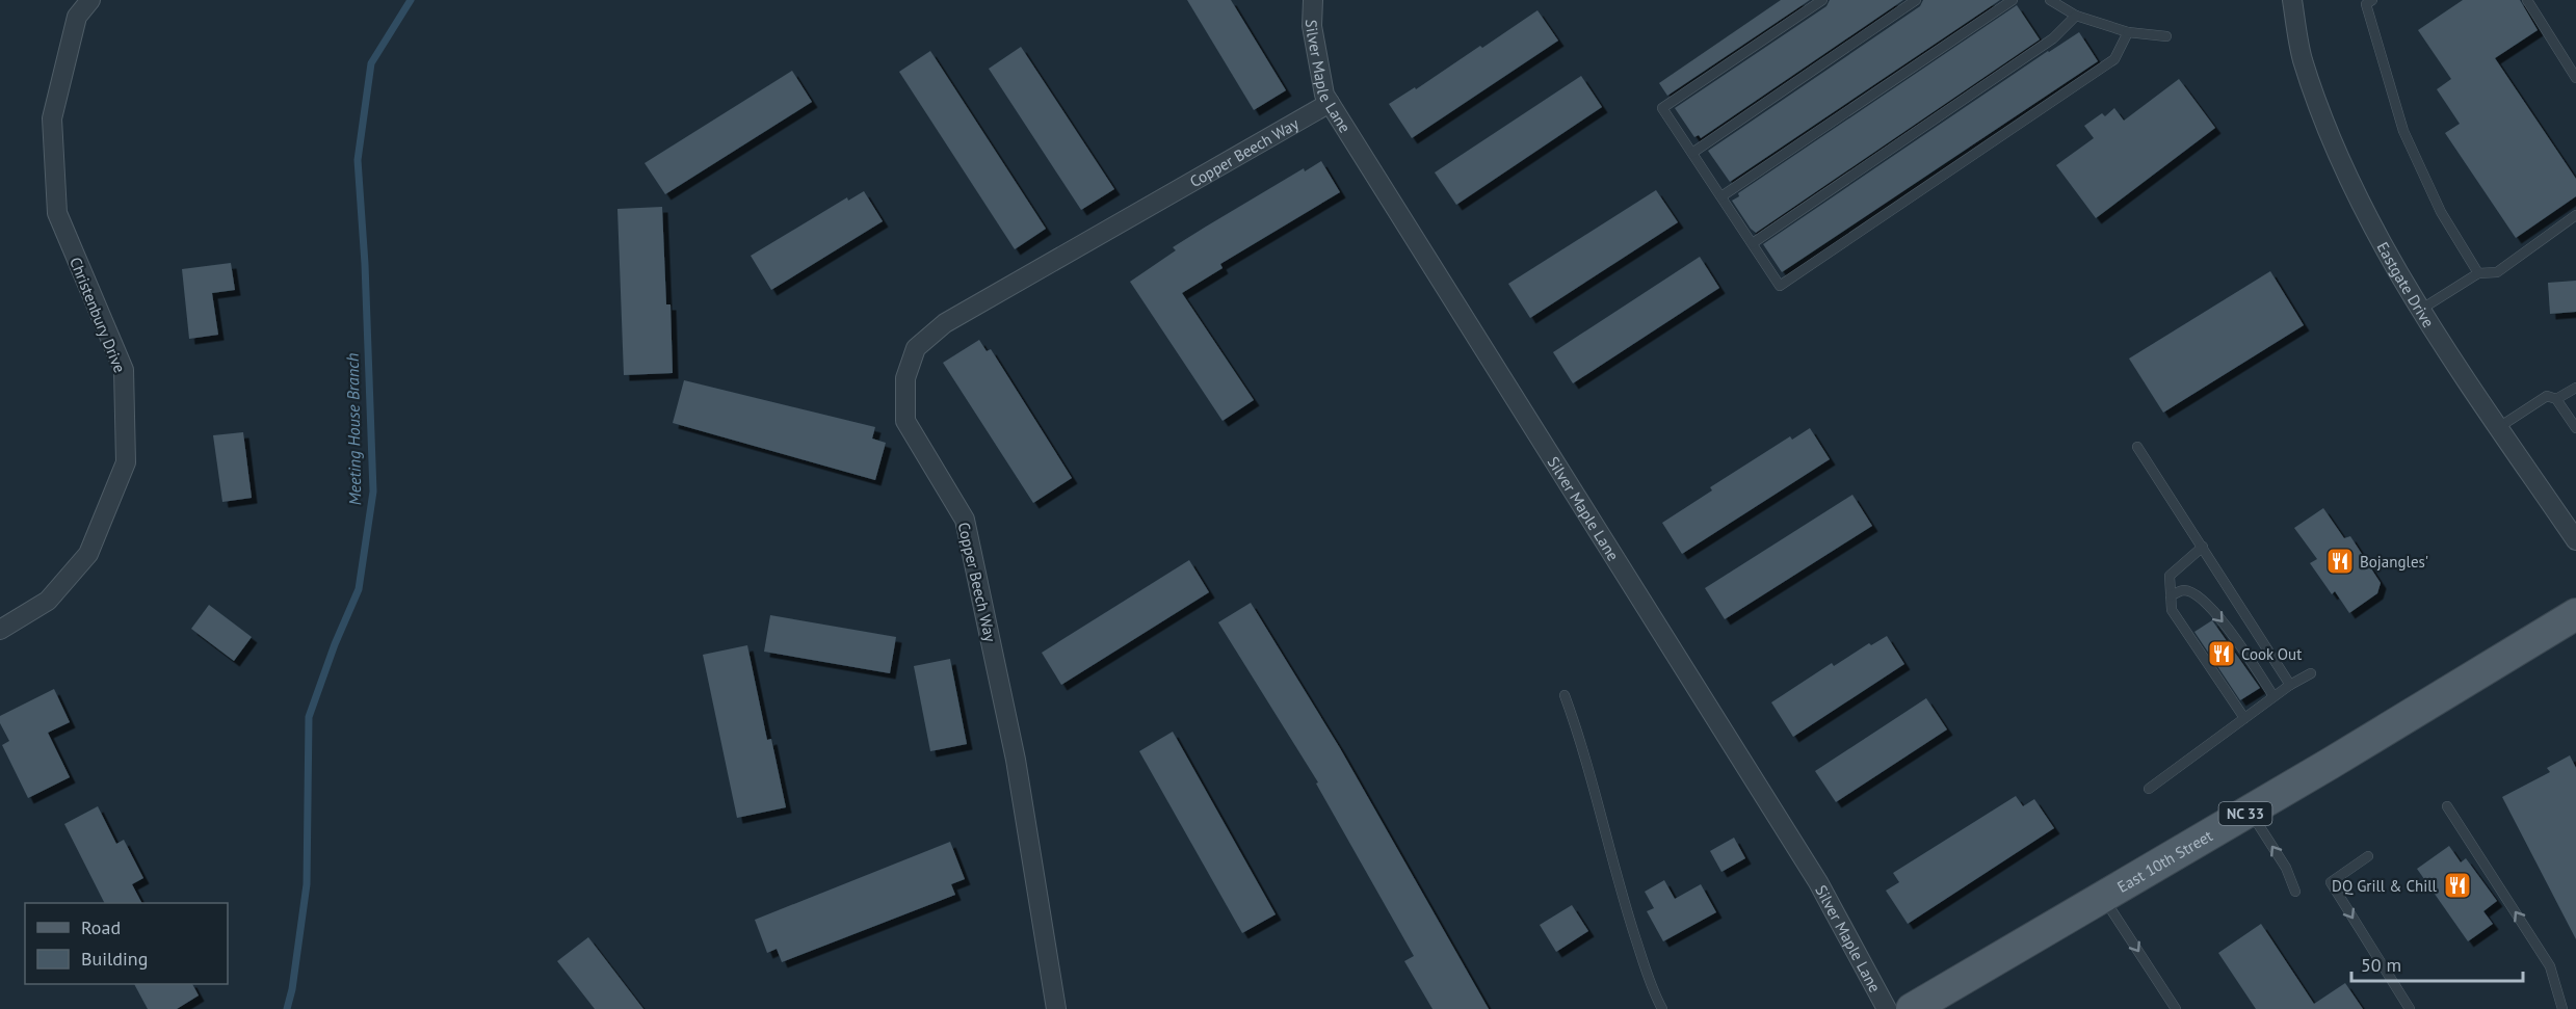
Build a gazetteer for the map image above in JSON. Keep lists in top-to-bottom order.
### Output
{
  "streets": {
    "main road": ["NC 33", "East 10th Street"],
    "street": [
      "Silver Maple Lane",
      "Copper Beech Way",
      "Eastgate Drive",
      "Christenbury Drive"
    ]
  },
  "crossings": [
    ["Silver Maple Lane", "Copper Beech Way"]
  ],
  "water": ["Meeting House Branch"],
  "places": {
    "restaurant": ["Bojangles'", "Cook Out", "DQ Grill & Chill"]
  },
  "legend": ["Road", "Building"],
  "scale_bar": "50 m"
}
